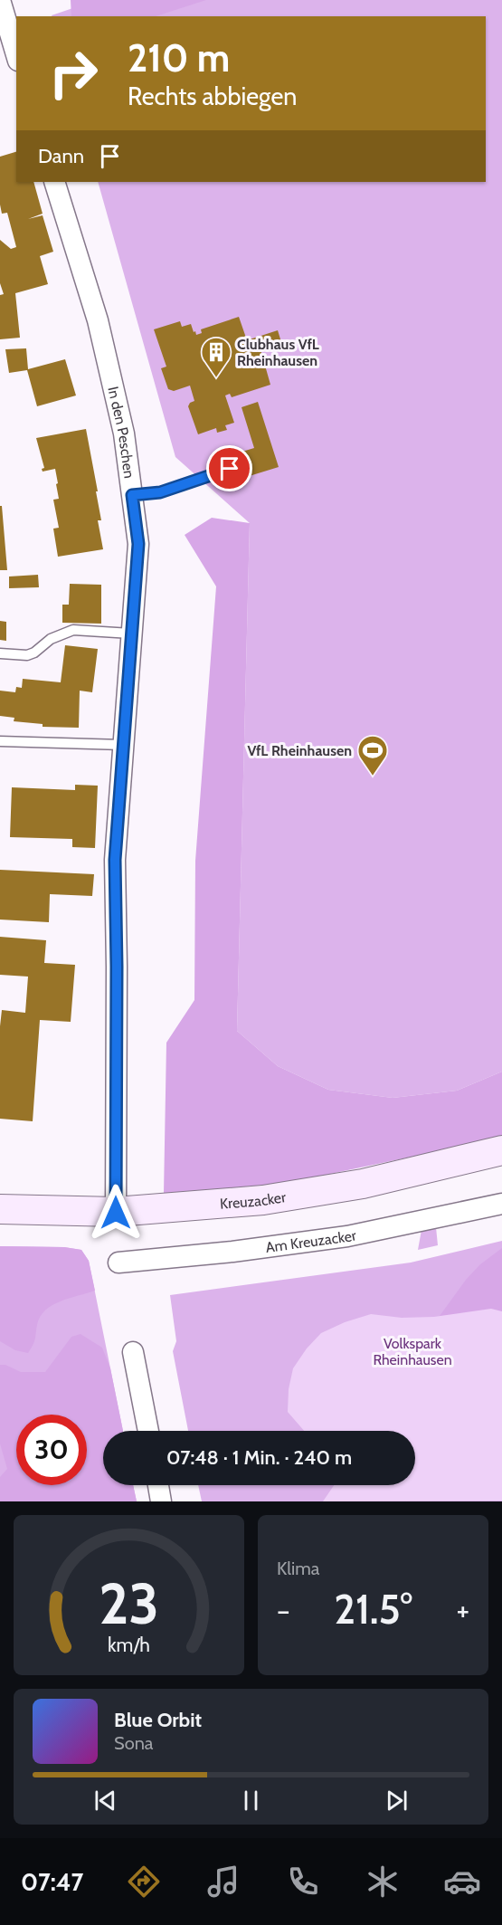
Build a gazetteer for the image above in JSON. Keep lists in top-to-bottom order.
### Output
{
  "streets": {
    "street": ["In den Peschen", "Kreuzacker", "Am Kreuzacker"]
  },
  "crossings": [
    ["In den Peschen", "Kreuzacker"]
  ],
  "parks": ["Volkspark Rheinhausen"],
  "places": {
    "building": ["Clubhaus VfL Rheinhausen"],
    "sports": ["VfL Rheinhausen"]
  },
  "page": {
    "turn": ["210 m", "Rechts abbiegen"],
    "then": "Dann",
    "limit": "30",
    "trip": "07:48 · 1 Min. · 240 m",
    "tile": "Klima",
    "heat": ["−", "21.5°", "+"],
    "song": ["Blue Orbit", "Sona"],
    "tabs": "07:47",
    "gauge": ["23", "km/h"]
  }
}
